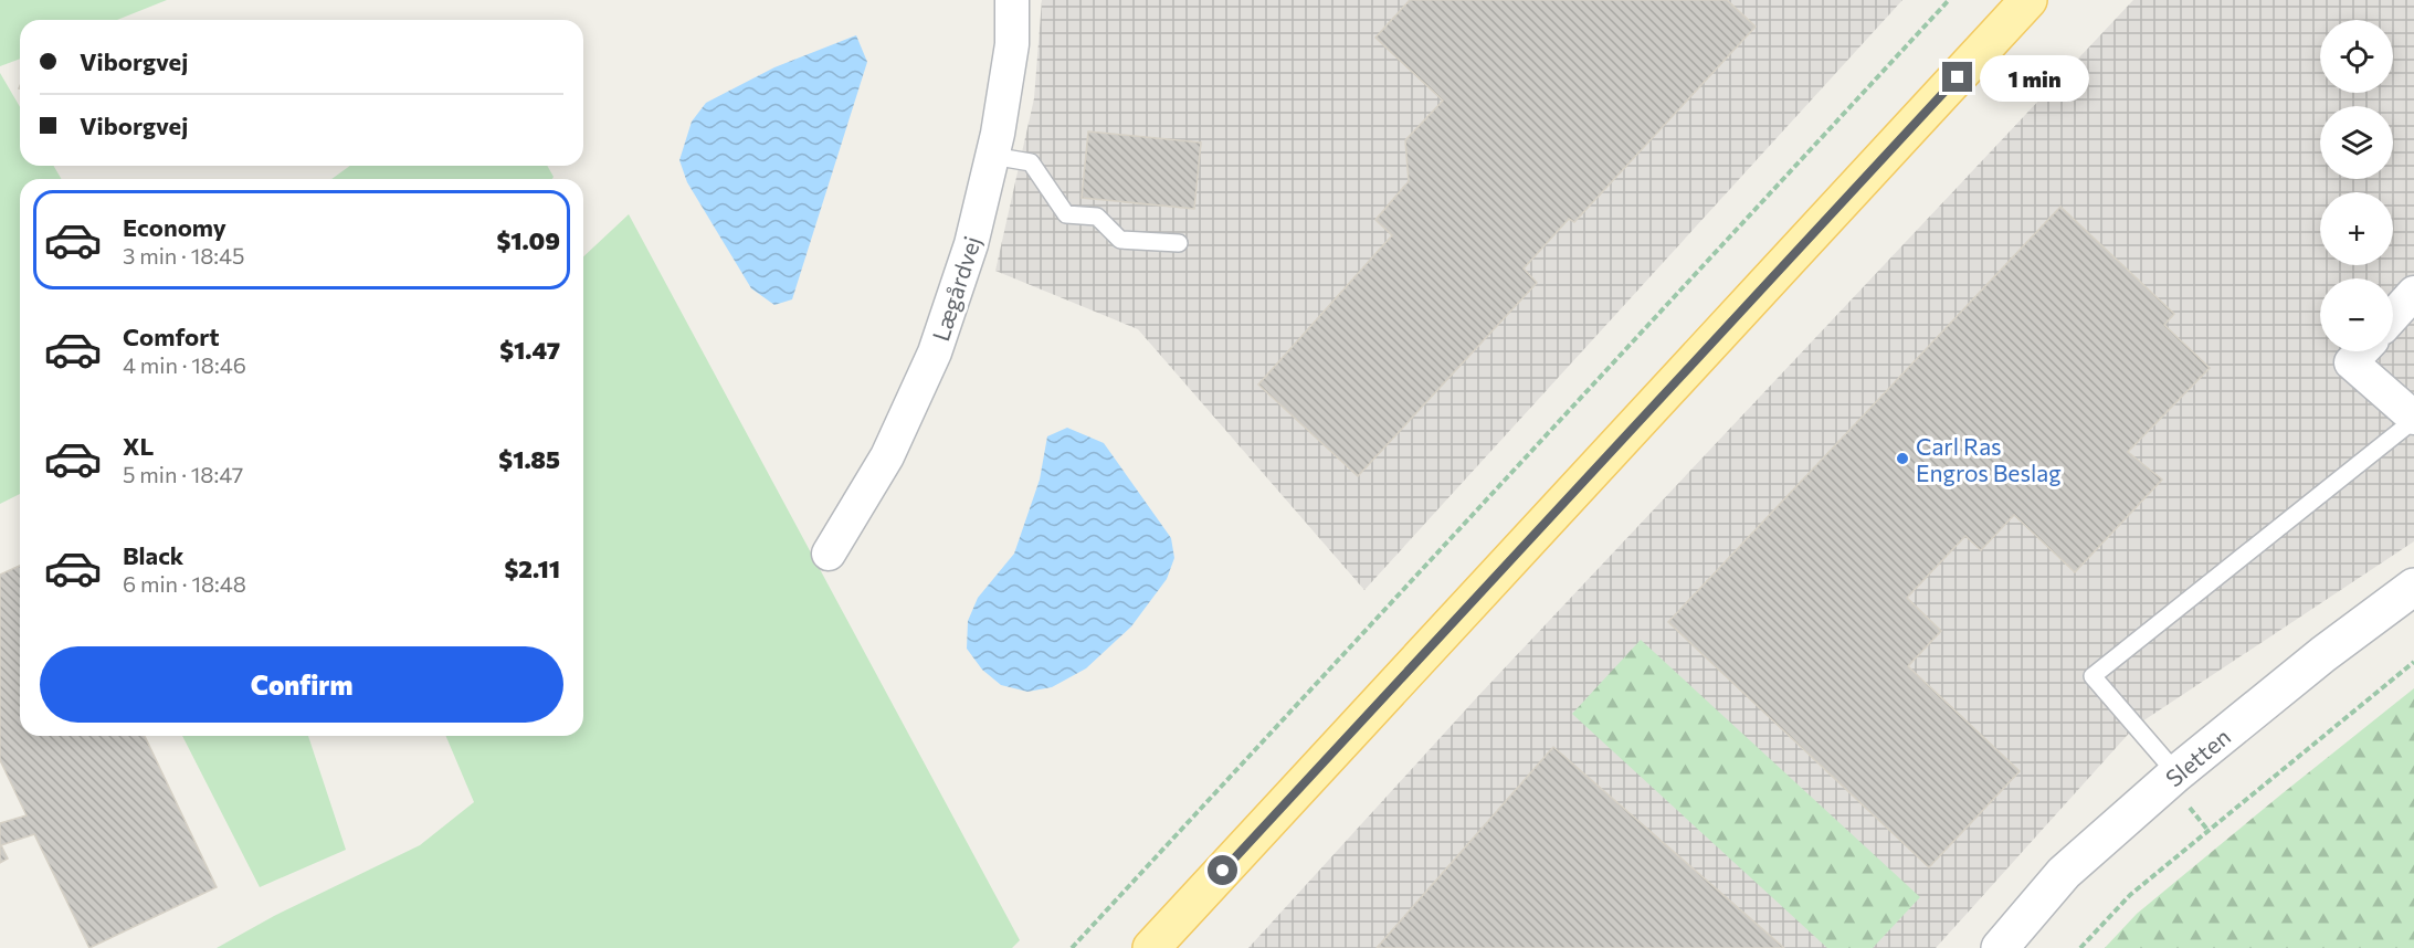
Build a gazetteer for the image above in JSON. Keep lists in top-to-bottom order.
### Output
{
  "streets": {
    "street": ["Lægårdvej", "Sletten"]
  },
  "places": ["Carl Ras Engros Beslag"],
  "page": {
    "map_buttons": ["+", "−"],
    "banner": ["Viborgvej", "Viborgvej"],
    "bubble": "1 min",
    "list": [
      {
        "name": "Economy",
        "note": "3 min · 18:45",
        "value": "$1.09"
      },
      {
        "name": "Comfort",
        "note": "4 min · 18:46",
        "value": "$1.47"
      },
      {
        "name": "XL",
        "note": "5 min · 18:47",
        "value": "$1.85"
      },
      {
        "name": "Black",
        "note": "6 min · 18:48",
        "value": "$2.11"
      }
    ],
    "buttons": "Confirm"
  }
}
